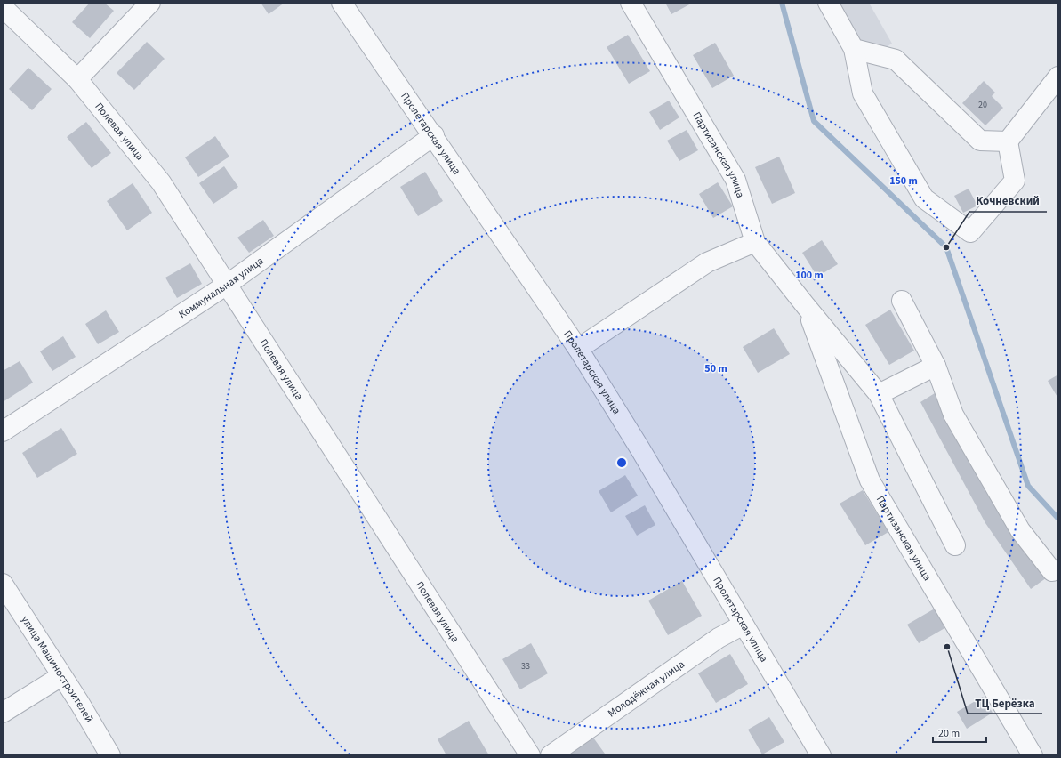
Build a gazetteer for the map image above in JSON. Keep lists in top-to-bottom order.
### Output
{
  "streets": {
    "street": [
      "Полевая улица",
      "Пролетарская улица",
      "Партизанская улица",
      "Коммунальная улица",
      "улица Машиностроителей",
      "Молодёжная улица"
    ]
  },
  "crossings": [
    ["Полевая улица", "Коммунальная улица"],
    ["Пролетарская улица", "Коммунальная улица"],
    ["Пролетарская улица", "Молодёжная улица"]
  ],
  "places": ["Кочневский", "ТЦ Берёзка"],
  "house_numbers": ["20", "33"],
  "scale_bar": "20 m",
  "rings": ["150 m", "100 m", "50 m"]
}
